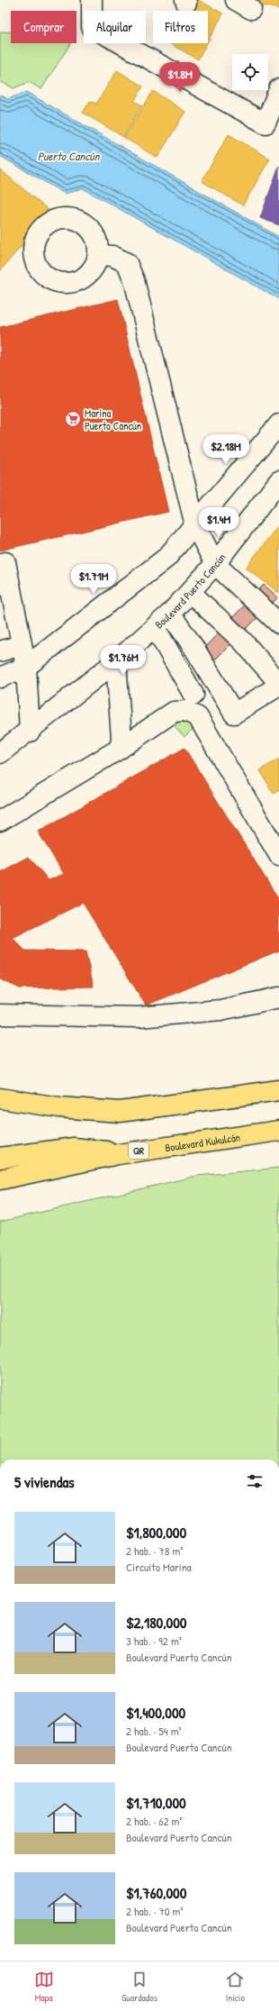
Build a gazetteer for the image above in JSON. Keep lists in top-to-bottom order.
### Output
{
  "streets": {
    "main road": ["Boulevard Kukulcán", "QR"],
    "street": ["Boulevard Puerto Cancún"]
  },
  "water": ["Puerto Cancún"],
  "places": {
    "supermarket": ["Marina Puerto Cancún"]
  },
  "page": {
    "chip": ["Comprar", "Alquilar", "Filtros"],
    "price": [
      "$1.8M",
      "$2.18M",
      "$1.4M",
      "$1.71M",
      "$1.76M"
    ],
    "heading": "5 viviendas",
    "list": [
      {
        "name": "$1,800,000",
        "note": "2 hab. · 78 m² · Circuito Marina"
      },
      {
        "name": "$2,180,000",
        "note": "3 hab. · 92 m² · Boulevard Puerto Cancún"
      },
      {
        "name": "$1,400,000",
        "note": "2 hab. · 54 m² · Boulevard Puerto Cancún"
      },
      {
        "name": "$1,710,000",
        "note": "2 hab. · 62 m² · Boulevard Puerto Cancún"
      },
      {
        "name": "$1,760,000",
        "note": "2 hab. · 70 m² · Boulevard Puerto Cancún"
      }
    ],
    "tabs": ["Mapa", "Guardados", "Inicio"]
  }
}
